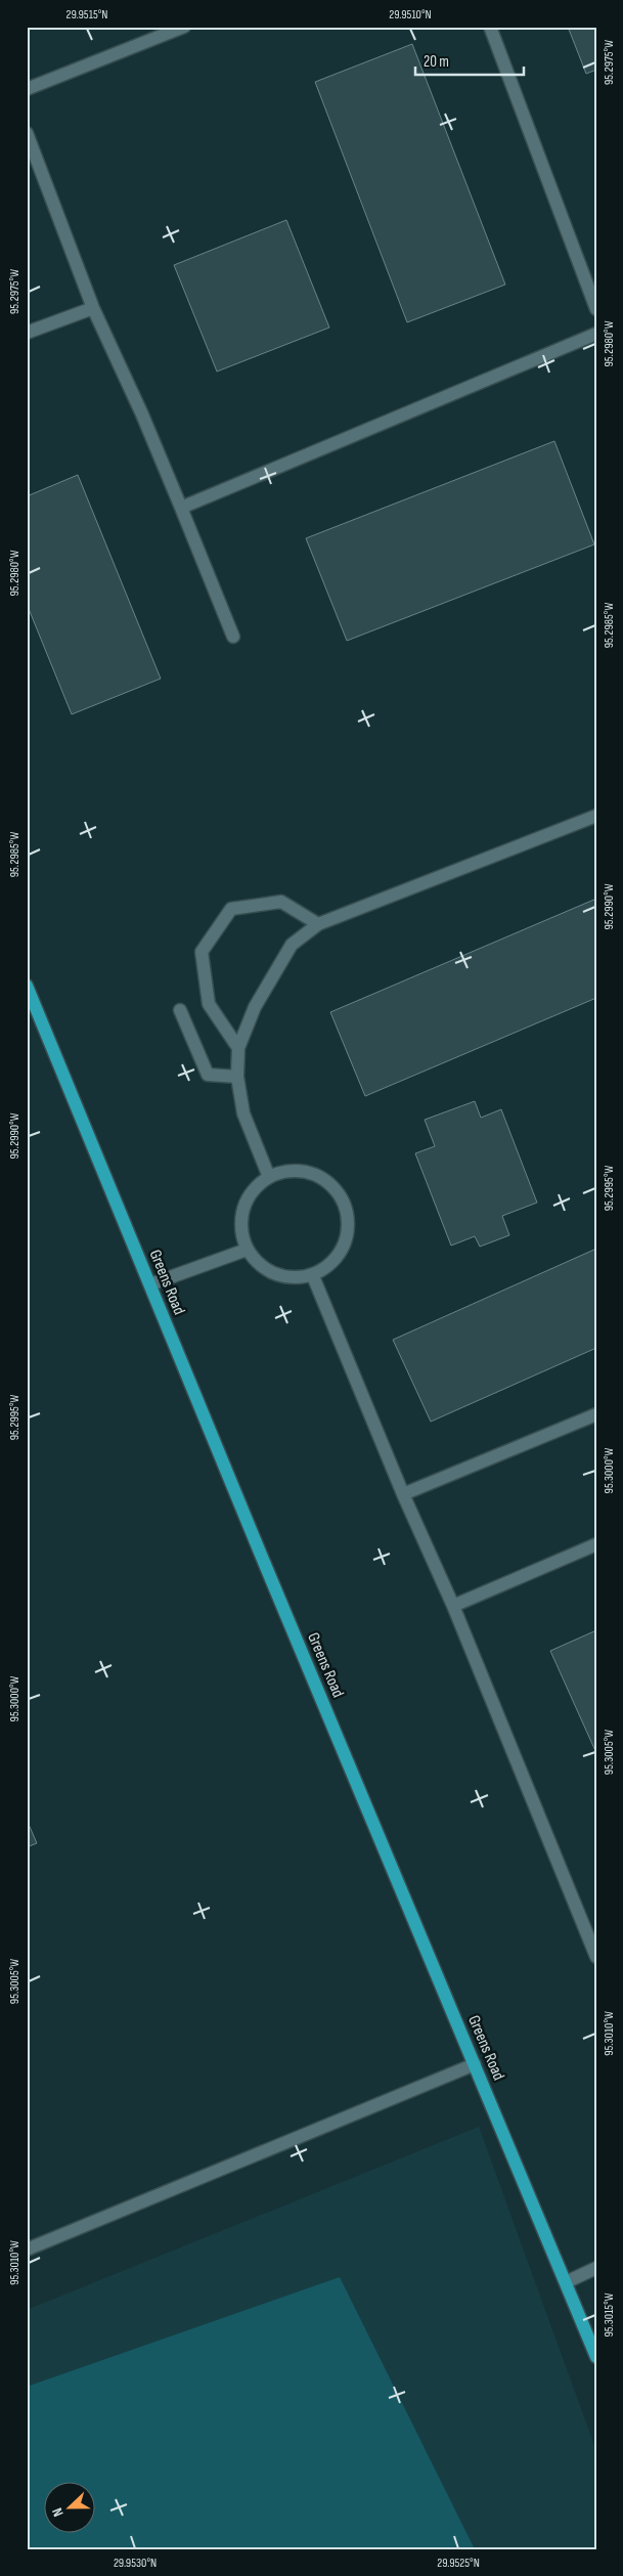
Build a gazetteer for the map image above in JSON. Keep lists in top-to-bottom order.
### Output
{
  "streets": {
    "main road": ["Greens Road"]
  },
  "scale_bar": "20 m",
  "north": "left",
  "coordinates": [
    "29.9515°N",
    "29.9510°N",
    "95.2975°W",
    "95.2980°W",
    "95.2985°W",
    "95.2990°W",
    "95.2995°W",
    "95.3000°W",
    "95.3005°W",
    "95.3010°W",
    "95.3015°W",
    "29.9530°N",
    "29.9525°N"
  ]
}
